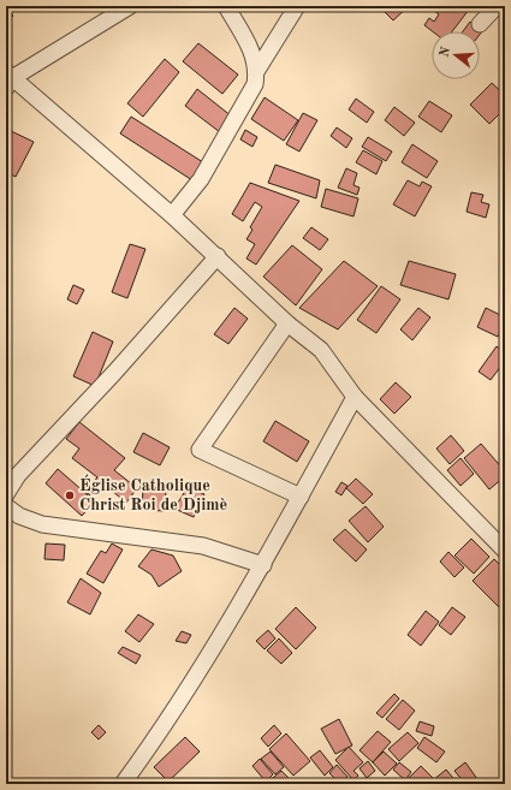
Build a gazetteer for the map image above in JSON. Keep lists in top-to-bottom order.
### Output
{
  "places": ["Église Catholique Christ Roi de Djimè"],
  "north": "left"
}
